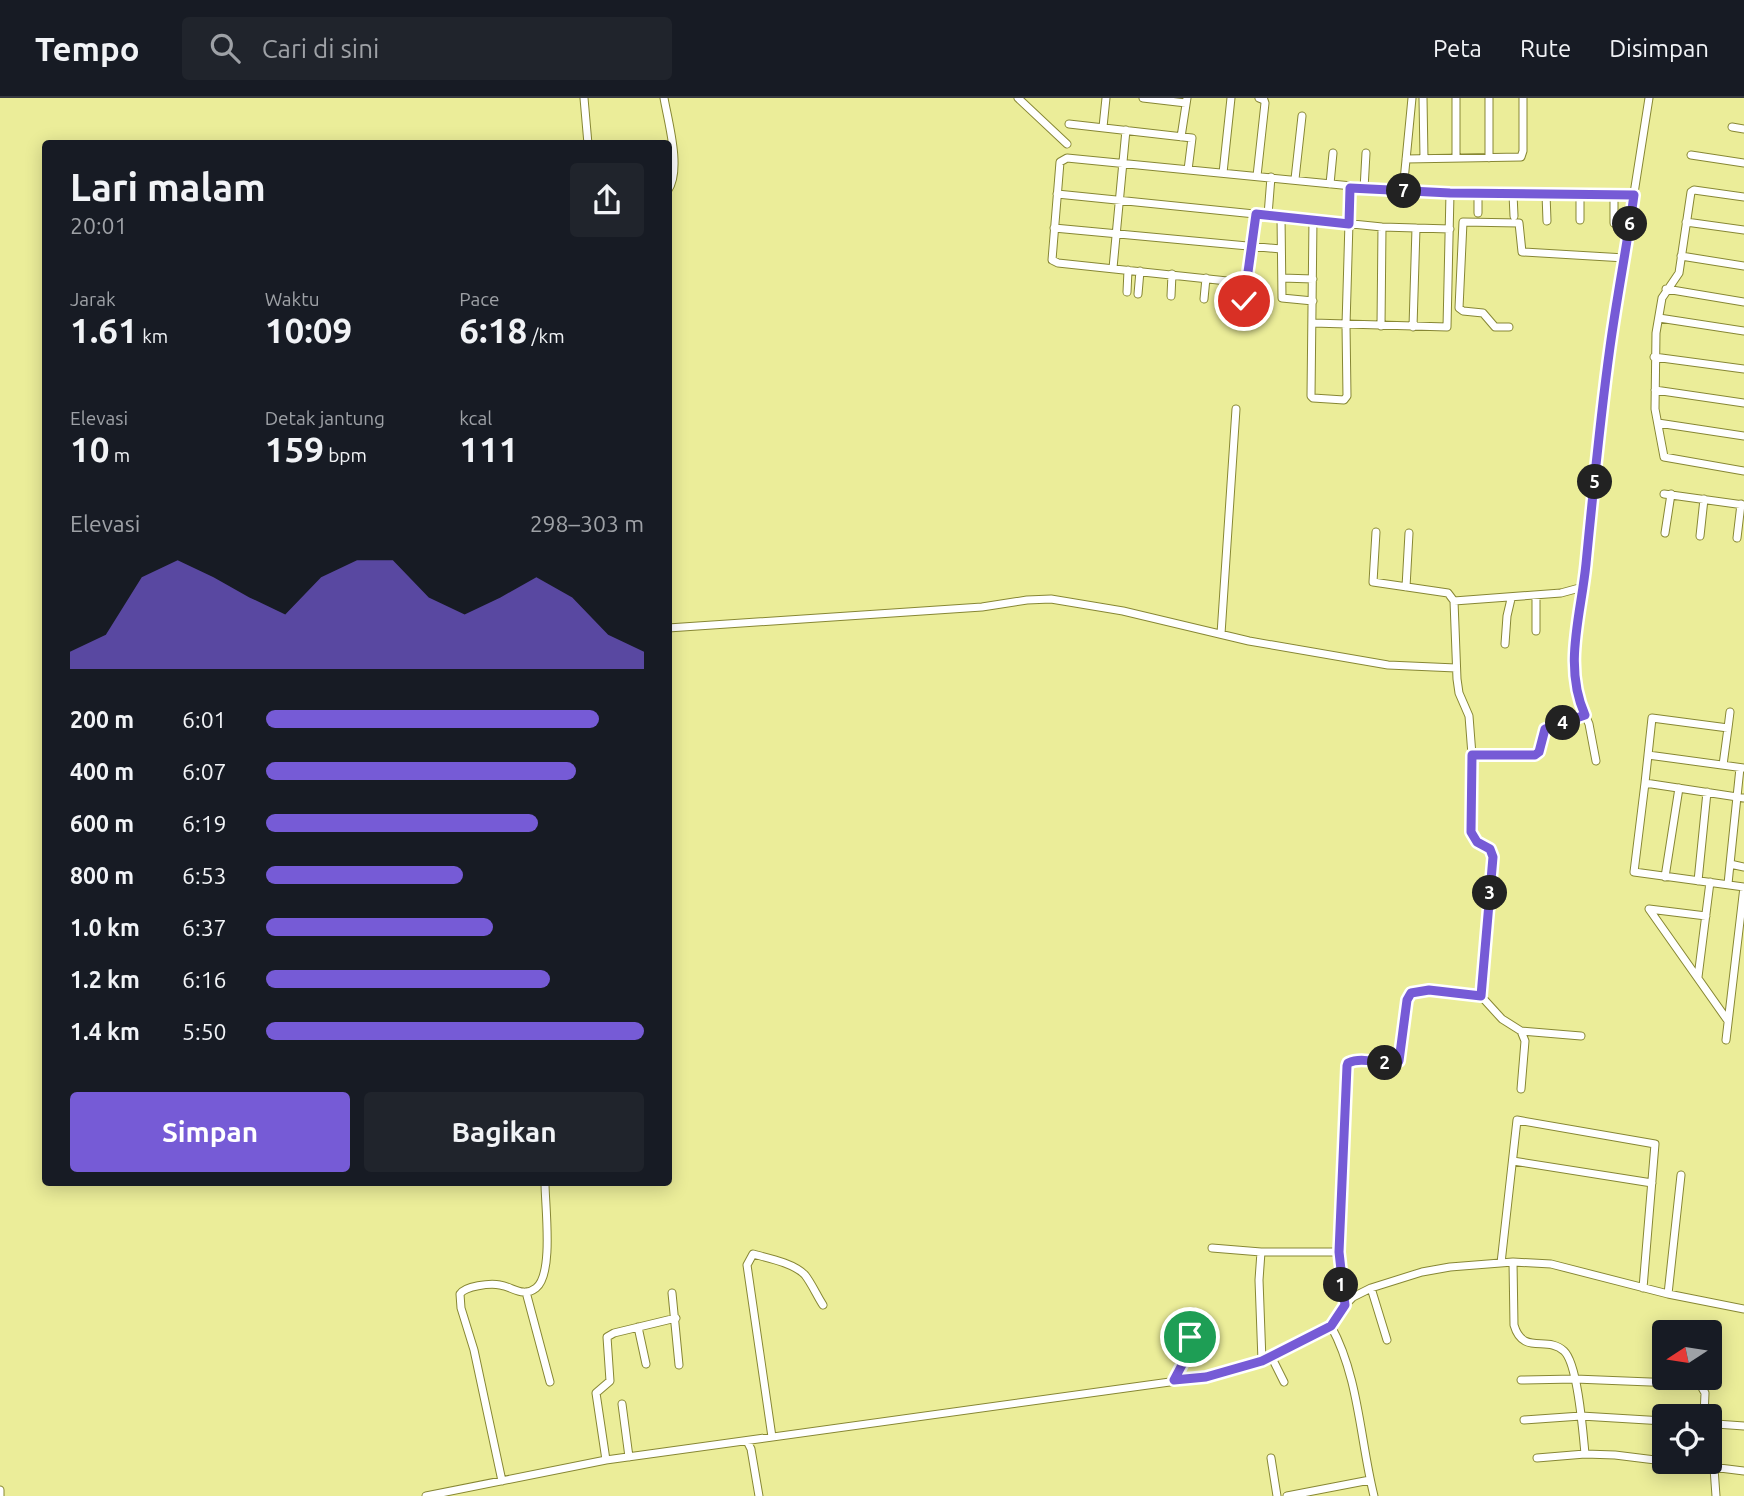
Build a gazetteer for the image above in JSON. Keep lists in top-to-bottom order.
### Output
{
  "north": "left",
  "page": {
    "header": "Tempo",
    "search": "Cari di sini",
    "nav": ["Peta", "Rute", "Disimpan"],
    "heading": ["Lari malam", "20:01"],
    "pins": [
      "7",
      "6",
      "5",
      "4",
      "3",
      "2",
      "1"
    ],
    "stats": [
      ["Jarak", "1.61 km"],
      ["Waktu", "10:09"],
      ["Pace", "6:18 /km"],
      ["Elevasi", "10 m"],
      ["Detak jantung", "159 bpm"],
      ["kcal", "111"]
    ],
    "chart": ["Elevasi", "298–303 m"],
    "list": [
      {
        "name": "200 m",
        "note": "6:01"
      },
      {
        "name": "400 m",
        "note": "6:07"
      },
      {
        "name": "600 m",
        "note": "6:19"
      },
      {
        "name": "800 m",
        "note": "6:53"
      },
      {
        "name": "1.0 km",
        "note": "6:37"
      },
      {
        "name": "1.2 km",
        "note": "6:16"
      },
      {
        "name": "1.4 km",
        "note": "5:50"
      }
    ],
    "buttons": ["Simpan", "Bagikan"]
  }
}
